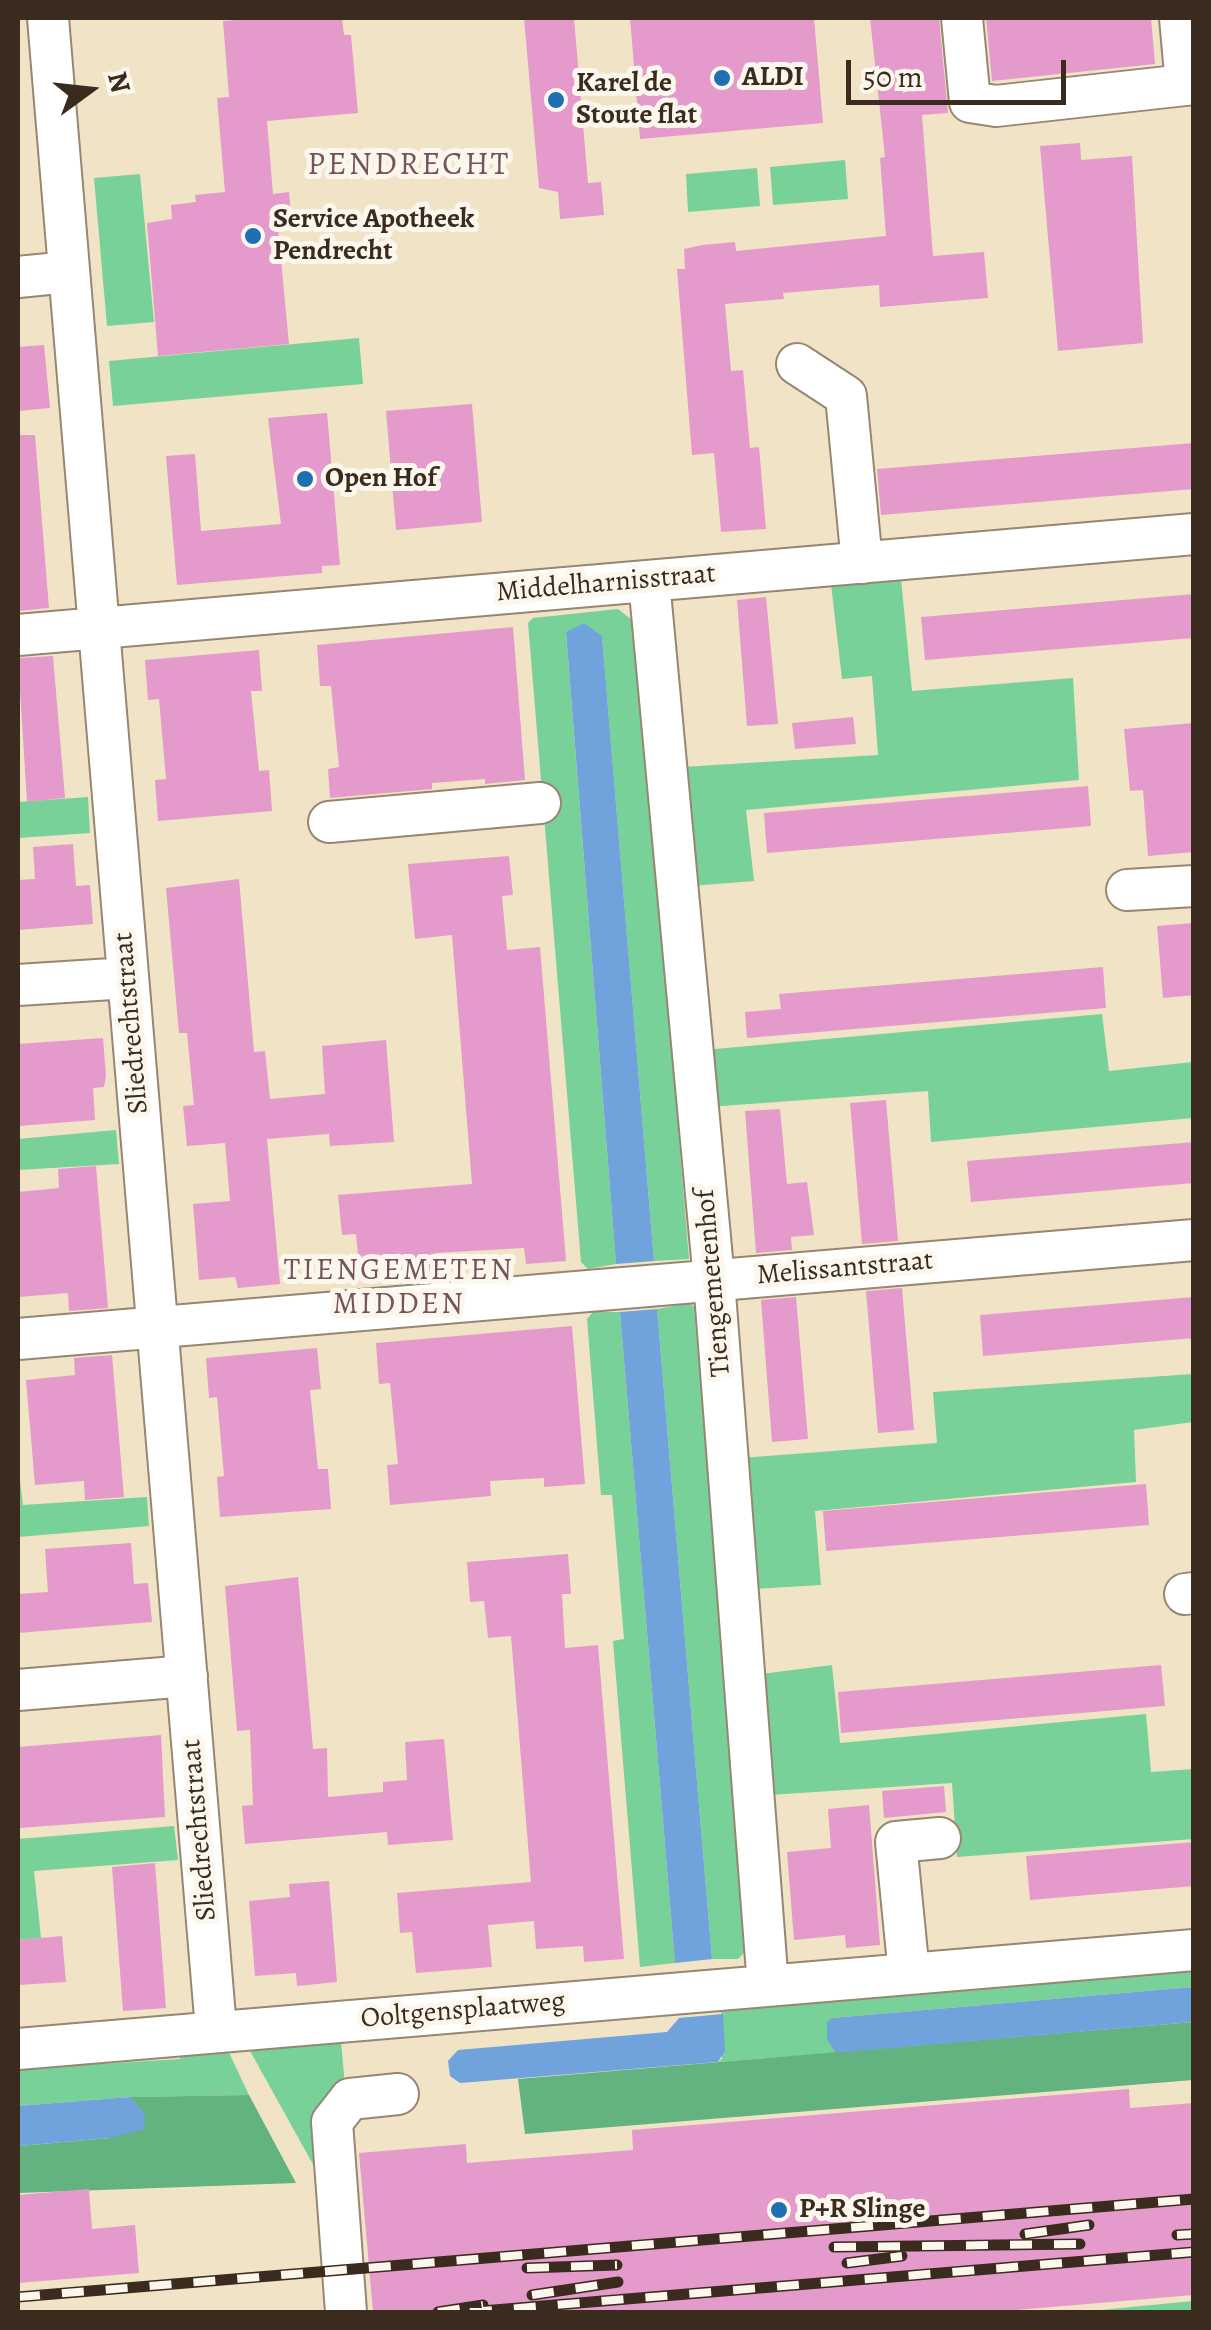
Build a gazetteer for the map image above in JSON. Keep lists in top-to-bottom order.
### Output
{
  "streets": {
    "street": [
      "Middelharnisstraat",
      "Sliedrechtstraat",
      "Melissantstraat",
      "Tiengemetenhof",
      "Ooltgensplaatweg"
    ]
  },
  "crossings": [
    ["Middelharnisstraat", "Sliedrechtstraat"],
    ["Middelharnisstraat", "Tiengemetenhof"],
    ["Sliedrechtstraat", "Melissantstraat"],
    ["Sliedrechtstraat", "Ooltgensplaatweg"],
    ["Melissantstraat", "Tiengemetenhof"],
    ["Tiengemetenhof", "Ooltgensplaatweg"]
  ],
  "districts": ["PENDRECHT", "TIENGEMETEN MIDDEN"],
  "places": [
    "ALDI",
    "Karel de Stoute flat",
    "Service Apotheek Pendrecht",
    "Open Hof",
    "P+R Slinge"
  ],
  "scale_bar": "50 m",
  "north": "right"
}
